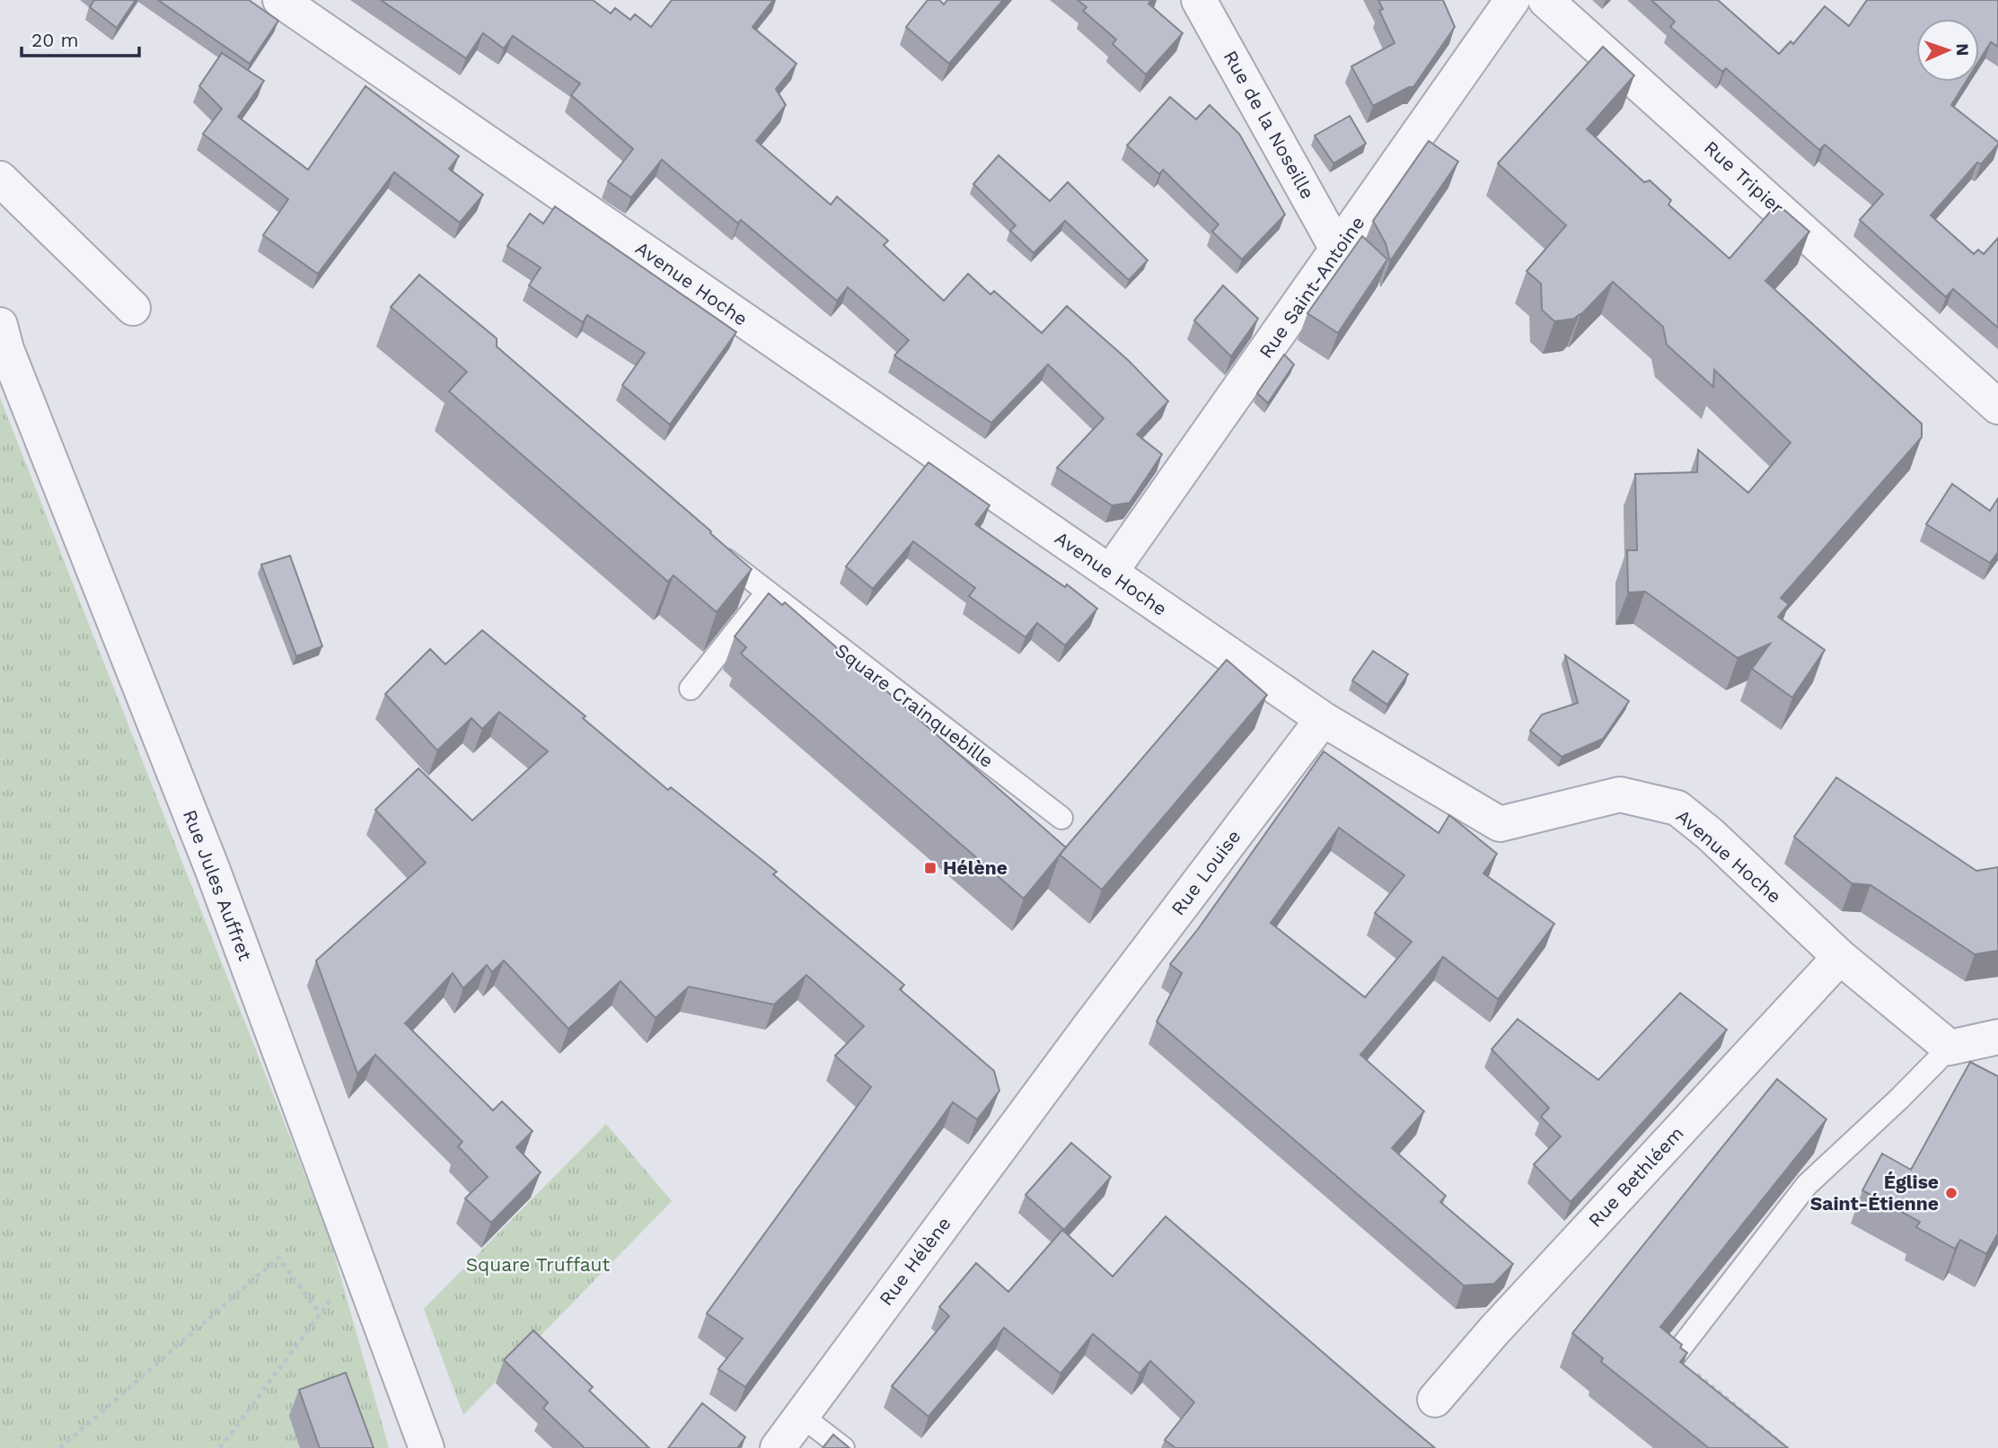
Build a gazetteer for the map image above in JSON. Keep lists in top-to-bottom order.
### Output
{
  "streets": {
    "street": [
      "Rue de la Noseille",
      "Rue Tripier",
      "Avenue Hoche",
      "Rue Saint-Antoine",
      "Rue Louise",
      "Rue Jules Auffret",
      "Rue Bethléem",
      "Rue Hélène"
    ],
    "lane": ["Square Crainquebille"]
  },
  "crossings": [
    ["Rue de la Noseille", "Rue Saint-Antoine"],
    ["Avenue Hoche", "Rue Saint-Antoine"],
    ["Avenue Hoche", "Rue Louise"],
    ["Avenue Hoche", "Rue Bethléem"],
    ["Rue Louise", "Rue Hélène"]
  ],
  "parks": ["Square Truffaut"],
  "places": {
    "transit": ["Hélène"],
    "other": ["Église Saint-Étienne"]
  },
  "scale_bar": "20 m",
  "north": "right"
}
